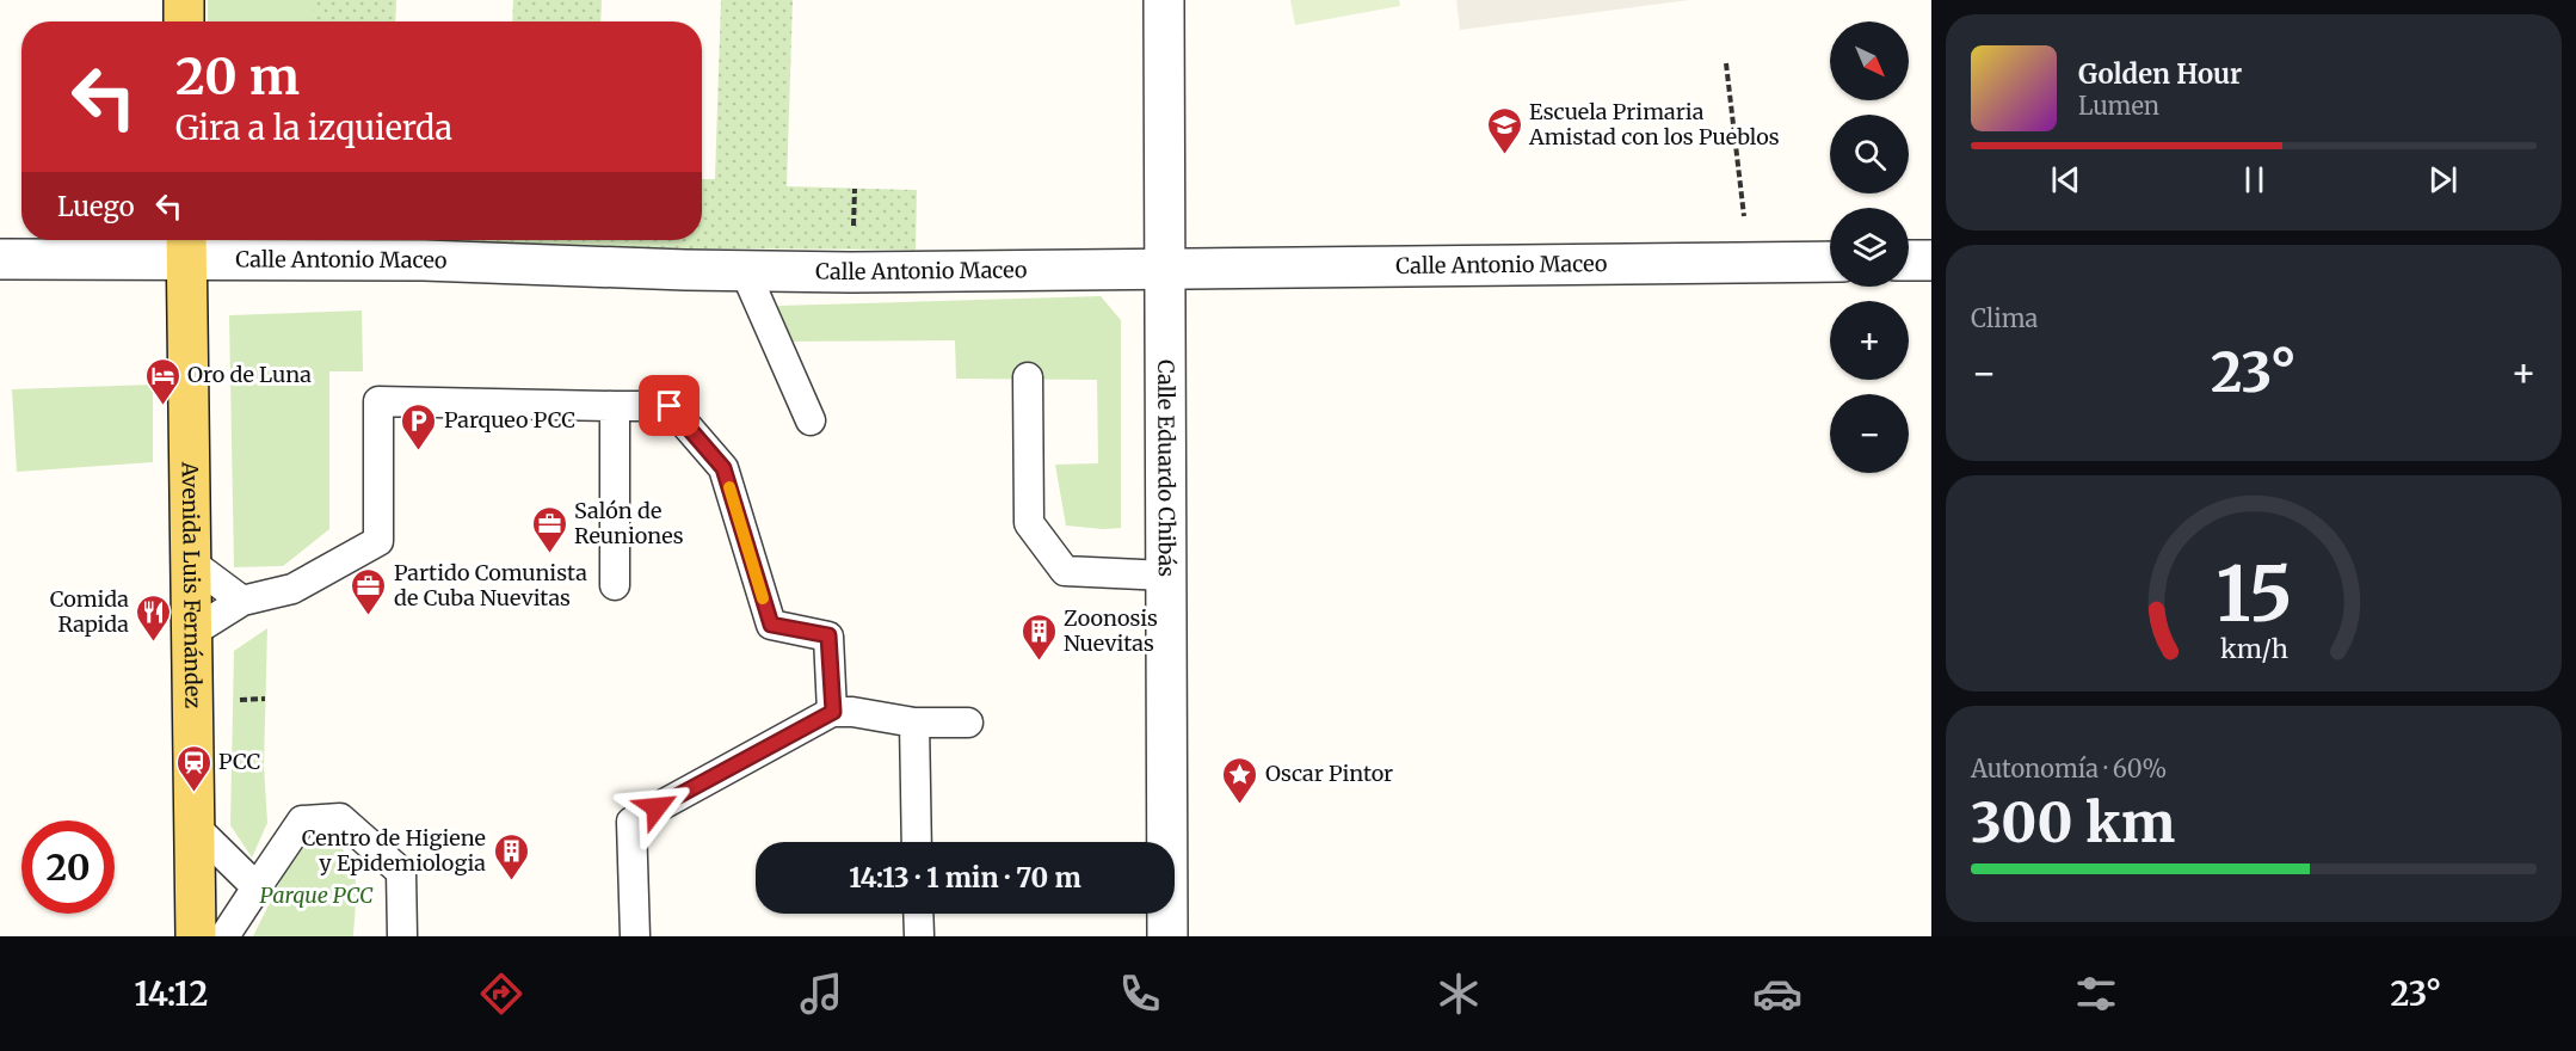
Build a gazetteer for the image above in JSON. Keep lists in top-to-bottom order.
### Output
{
  "streets": {
    "main road": ["Avenida Luis Fernández"],
    "street": ["Calle Antonio Maceo", "Calle Eduardo Chibás"]
  },
  "crossings": [
    ["Calle Antonio Maceo", "Calle Eduardo Chibás"],
    ["Calle Antonio Maceo", "Avenida Luis Fernández"]
  ],
  "parks": ["Parque PCC"],
  "places": {
    "school or university": ["Escuela Primaria Amistad con los Pueblos"],
    "hotel": ["Oro de Luna"],
    "parking": ["Parqueo PCC"],
    "office": ["Salón de Reuniones", "Partido Comunista de Cuba Nuevitas"],
    "restaurant": ["Comida Rapida"],
    "building": ["Zoonosis Nuevitas", "Centro de Higiene y Epidemiologia"],
    "station": ["PCC"],
    "place": ["Oscar Pintor"]
  },
  "north": "bottom right",
  "page": {
    "map_buttons": ["+", "−"],
    "turn": ["20 m", "Gira a la izquierda"],
    "song": ["Golden Hour", "Lumen"],
    "then": "Luego",
    "tile": [
      "Clima",
      ["Autonomía · 60%", "300 km"]
    ],
    "heat": ["−", "23°", "+"],
    "limit": "20",
    "trip": "14:13 · 1 min · 70 m",
    "tabs": ["14:12", "23°"],
    "gauge": ["15", "km/h"]
  }
}
